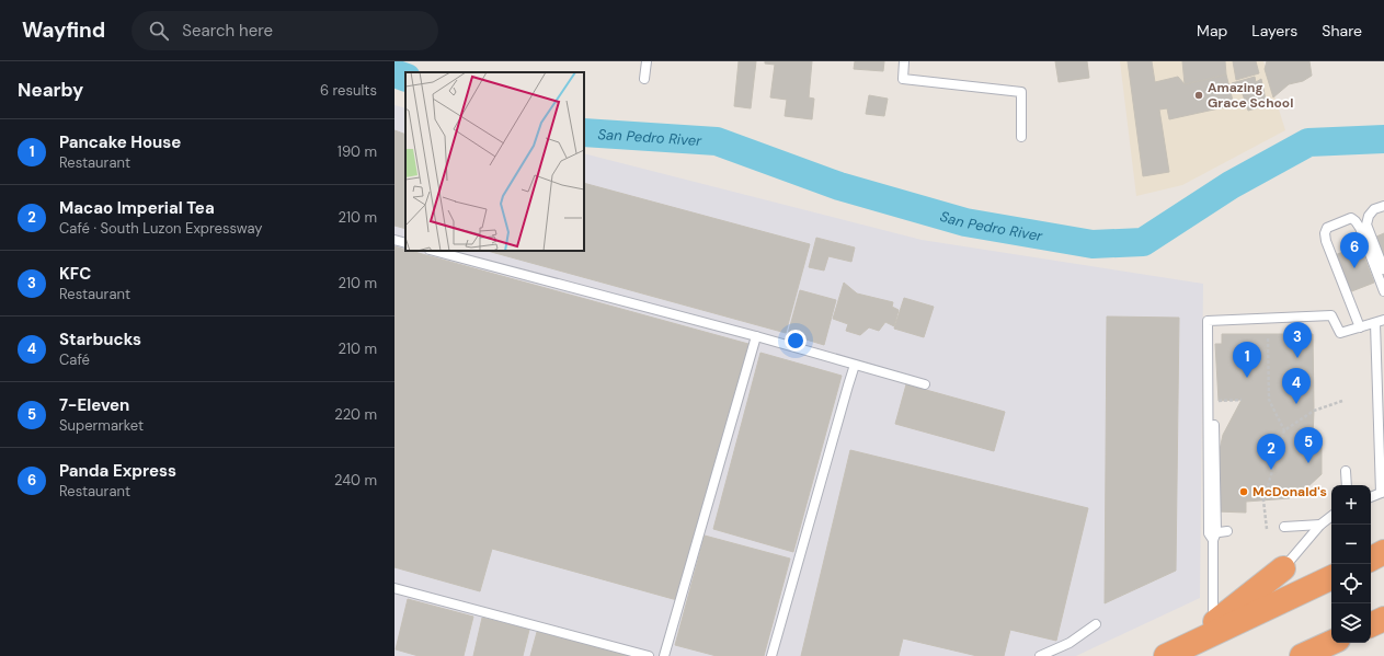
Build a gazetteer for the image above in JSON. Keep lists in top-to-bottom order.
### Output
{
  "water": ["San Pedro River"],
  "places": ["Amazing Grace School", "McDonald's"],
  "page": {
    "header": "Wayfind",
    "search": "Search here",
    "nav": ["Map", "Layers", "Share"],
    "heading": ["Nearby", "6 results"],
    "list": [
      {
        "mark": "1",
        "name": "Pancake House",
        "note": "Restaurant",
        "value": "190 m"
      },
      {
        "mark": "2",
        "name": "Macao Imperial Tea",
        "note": "Café · South Luzon Expressway",
        "value": "210 m"
      },
      {
        "mark": "3",
        "name": "KFC",
        "note": "Restaurant",
        "value": "210 m"
      },
      {
        "mark": "4",
        "name": "Starbucks",
        "note": "Café",
        "value": "210 m"
      },
      {
        "mark": "5",
        "name": "7-Eleven",
        "note": "Supermarket",
        "value": "220 m"
      },
      {
        "mark": "6",
        "name": "Panda Express",
        "note": "Restaurant",
        "value": "240 m"
      }
    ],
    "pins": [
      "6",
      "3",
      "1",
      "4",
      "5",
      "2"
    ],
    "map_buttons": ["+", "−"]
  }
}
